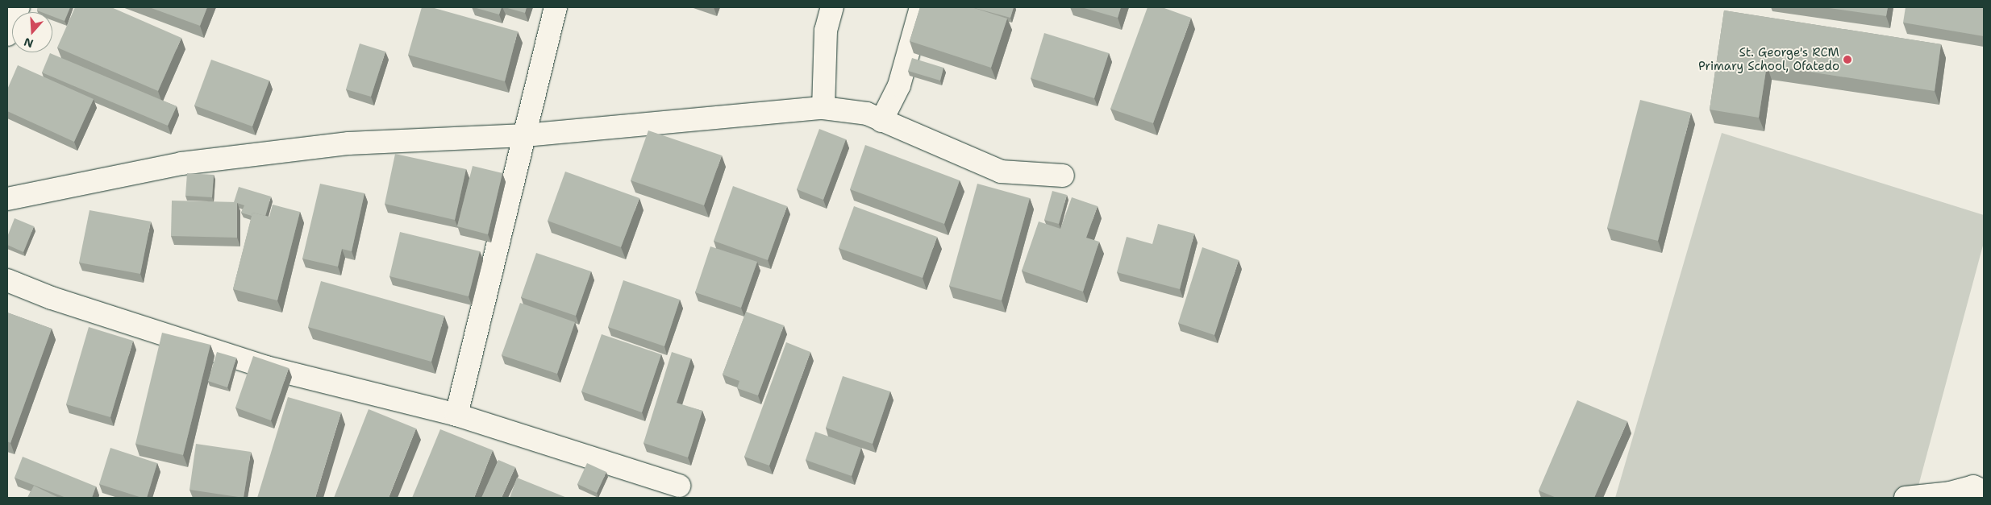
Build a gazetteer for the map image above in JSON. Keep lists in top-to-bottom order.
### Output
{
  "places": ["St. George's RCM Primary School, Ofatedo"],
  "north": "bottom"
}
